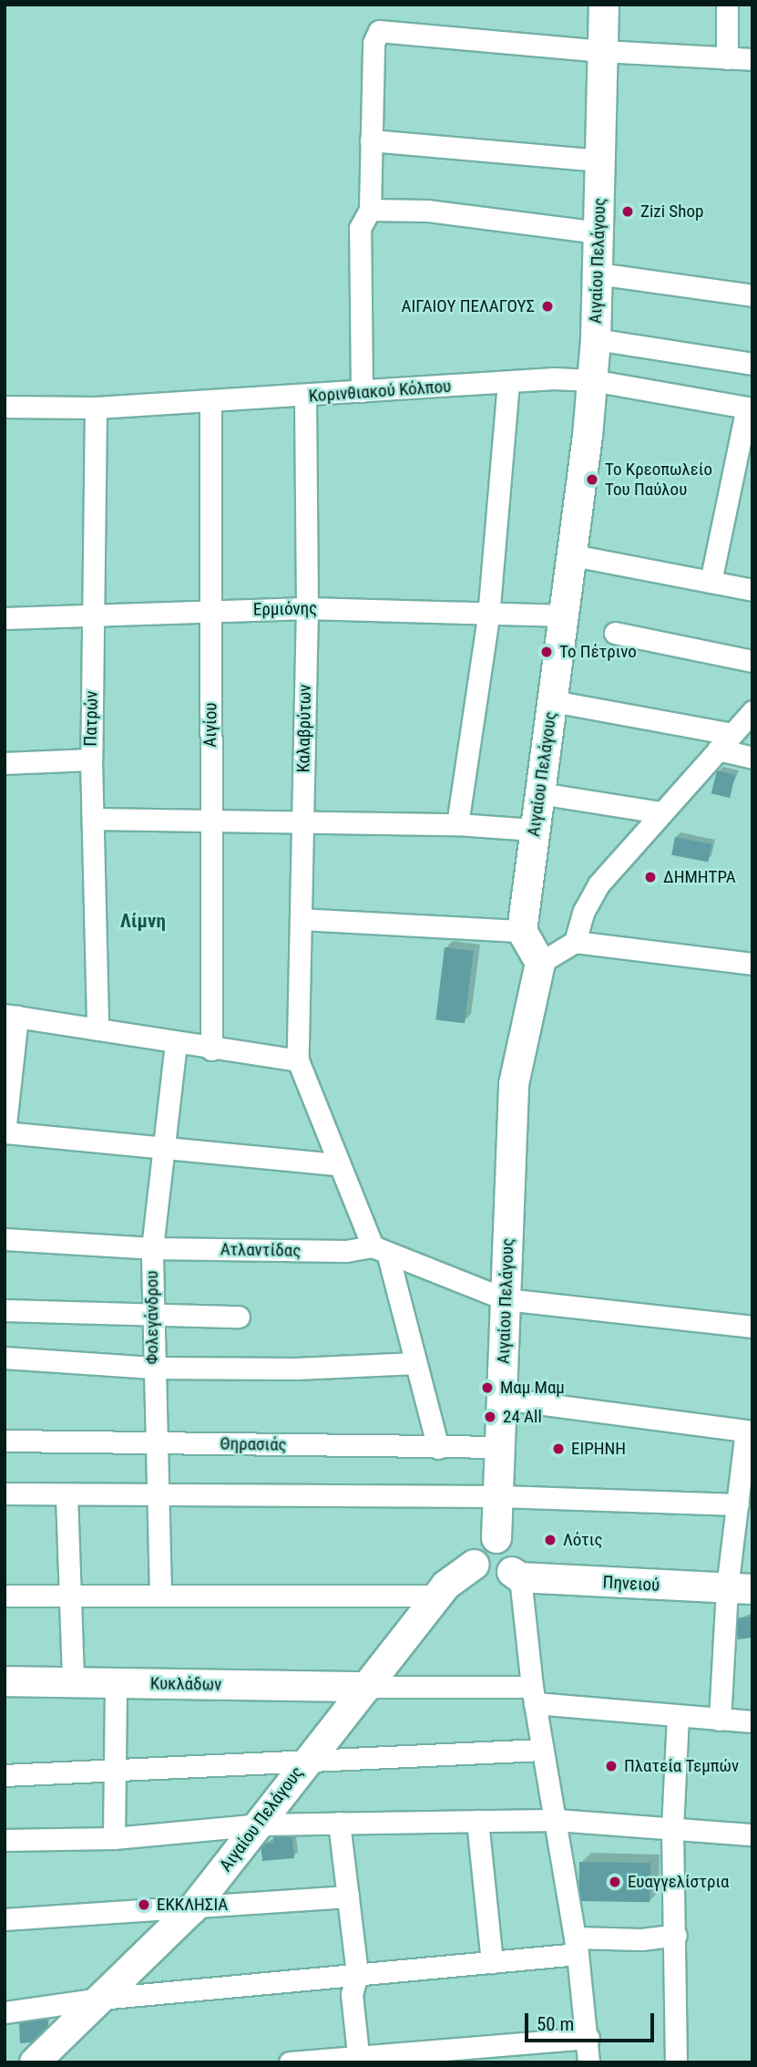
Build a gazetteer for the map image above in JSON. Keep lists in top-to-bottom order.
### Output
{
  "streets": {
    "main road": ["Αιγαίου Πελάγους", "Πηνειού", "Κυκλάδων"],
    "street": [
      "Κορινθιακού Κόλπου",
      "Ερμιόνης",
      "Πατρών",
      "Αιγίου",
      "Καλαβρύτων",
      "Ατλαντίδας",
      "Φολεγάνδρου",
      "Θηρασιάς"
    ]
  },
  "crossings": [
    ["Αιγαίου Πελάγους", "Κορινθιακού Κόλπου"],
    ["Αιγαίου Πελάγους", "Ερμιόνης"],
    ["Αιγαίου Πελάγους", "Θηρασιάς"],
    ["Αιγαίου Πελάγους", "Πηνειού"],
    ["Αιγαίου Πελάγους", "Κυκλάδων"],
    ["Κορινθιακού Κόλπου", "Πατρών"],
    ["Κορινθιακού Κόλπου", "Αιγίου"],
    ["Κορινθιακού Κόλπου", "Καλαβρύτων"],
    ["Ερμιόνης", "Πατρών"],
    ["Ερμιόνης", "Αιγίου"],
    ["Ερμιόνης", "Καλαβρύτων"],
    ["Ατλαντίδας", "Φολεγάνδρου"],
    ["Φολεγάνδρου", "Θηρασιάς"]
  ],
  "districts": ["Λίμνη"],
  "places": [
    "Zizi Shop",
    "ΑΙΓΑΙΟΥ ΠΕΛΑΓΟΥΣ",
    "Το Κρεοπωλείο Του Παύλου",
    "Το Πέτρινο",
    "ΔΗΜΗΤΡΑ",
    "Μαμ Μαμ",
    "24 All",
    "ΕΙΡΗΝΗ",
    "Λότις",
    "Πλατεία Τεμπών",
    "Ευαγγελίστρια",
    "ΕΚΚΛΗΣΙΑ"
  ],
  "scale_bar": "50 m"
}
